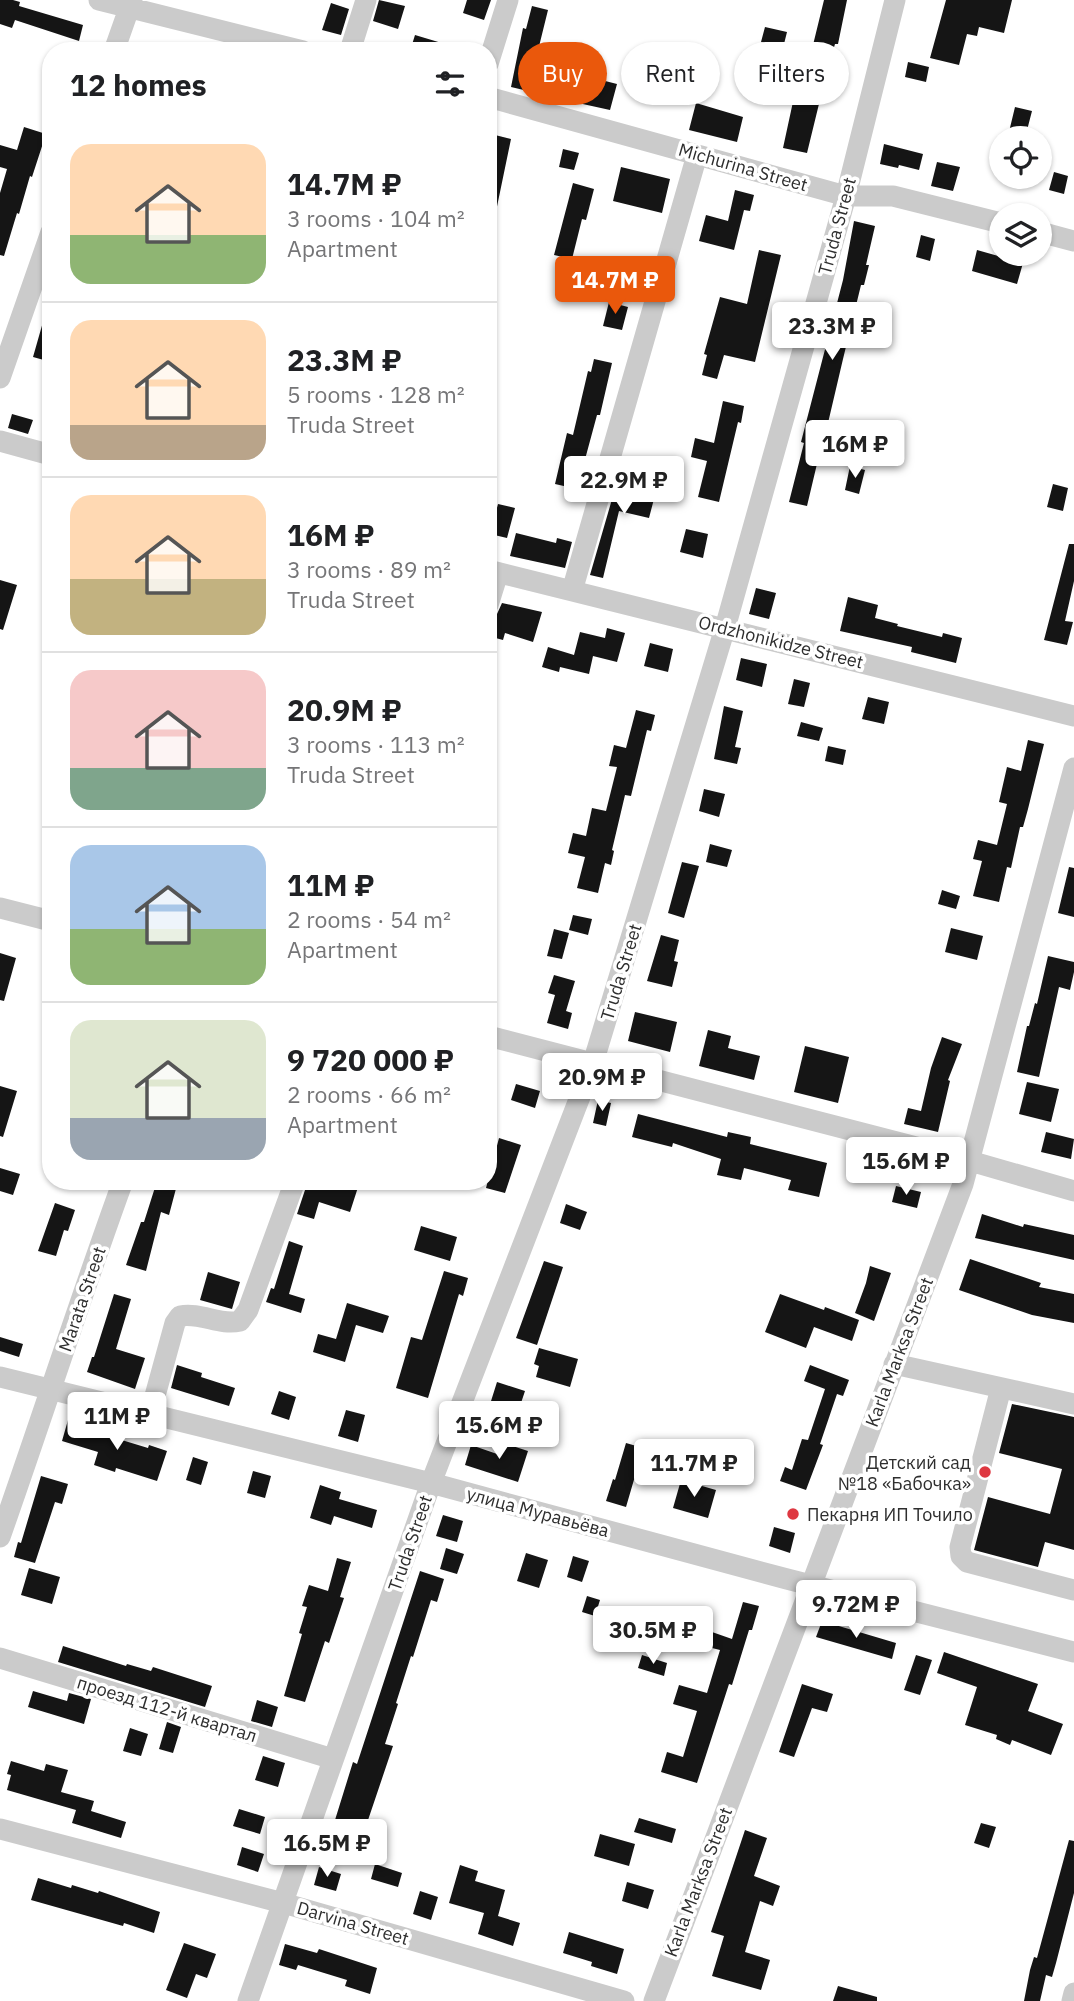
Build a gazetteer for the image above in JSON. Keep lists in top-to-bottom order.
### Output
{
  "streets": {
    "street": [
      "Michurina Street",
      "Truda Street",
      "Ordzhonikidze Street",
      "Marata Street",
      "Karla Marksa Street",
      "улица Муравьёва",
      "проезд 112-й квартал",
      "Darvina Street"
    ]
  },
  "crossings": [
    ["Michurina Street", "Truda Street"],
    ["Truda Street", "Ordzhonikidze Street"],
    ["Truda Street", "улица Муравьёва"],
    ["Truda Street", "проезд 112-й квартал"],
    ["Truda Street", "Darvina Street"],
    ["Marata Street", "улица Муравьёва"],
    ["Karla Marksa Street", "улица Муравьёва"]
  ],
  "places": ["Детский сад №18 «Бабочка»", "Пекарня ИП Точило"],
  "page": {
    "chip": ["Buy", "Rent", "Filters"],
    "heading": "12 homes",
    "list": [
      {
        "name": "14.7M ₽",
        "note": "3 rooms · 104 m² · Apartment"
      },
      {
        "name": "23.3M ₽",
        "note": "5 rooms · 128 m² · Truda Street"
      },
      {
        "name": "16M ₽",
        "note": "3 rooms · 89 m² · Truda Street"
      },
      {
        "name": "20.9M ₽",
        "note": "3 rooms · 113 m² · Truda Street"
      },
      {
        "name": "11M ₽",
        "note": "2 rooms · 54 m² · Apartment"
      },
      {
        "name": "9 720 000 ₽",
        "note": "2 rooms · 66 m² · Apartment"
      }
    ],
    "price": [
      "14.7M ₽",
      "23.3M ₽",
      "16M ₽",
      "22.9M ₽",
      "20.9M ₽",
      "15.6M ₽",
      "11M ₽",
      "15.6M ₽",
      "11.7M ₽",
      "9.72M ₽",
      "30.5M ₽",
      "16.5M ₽"
    ]
  }
}
